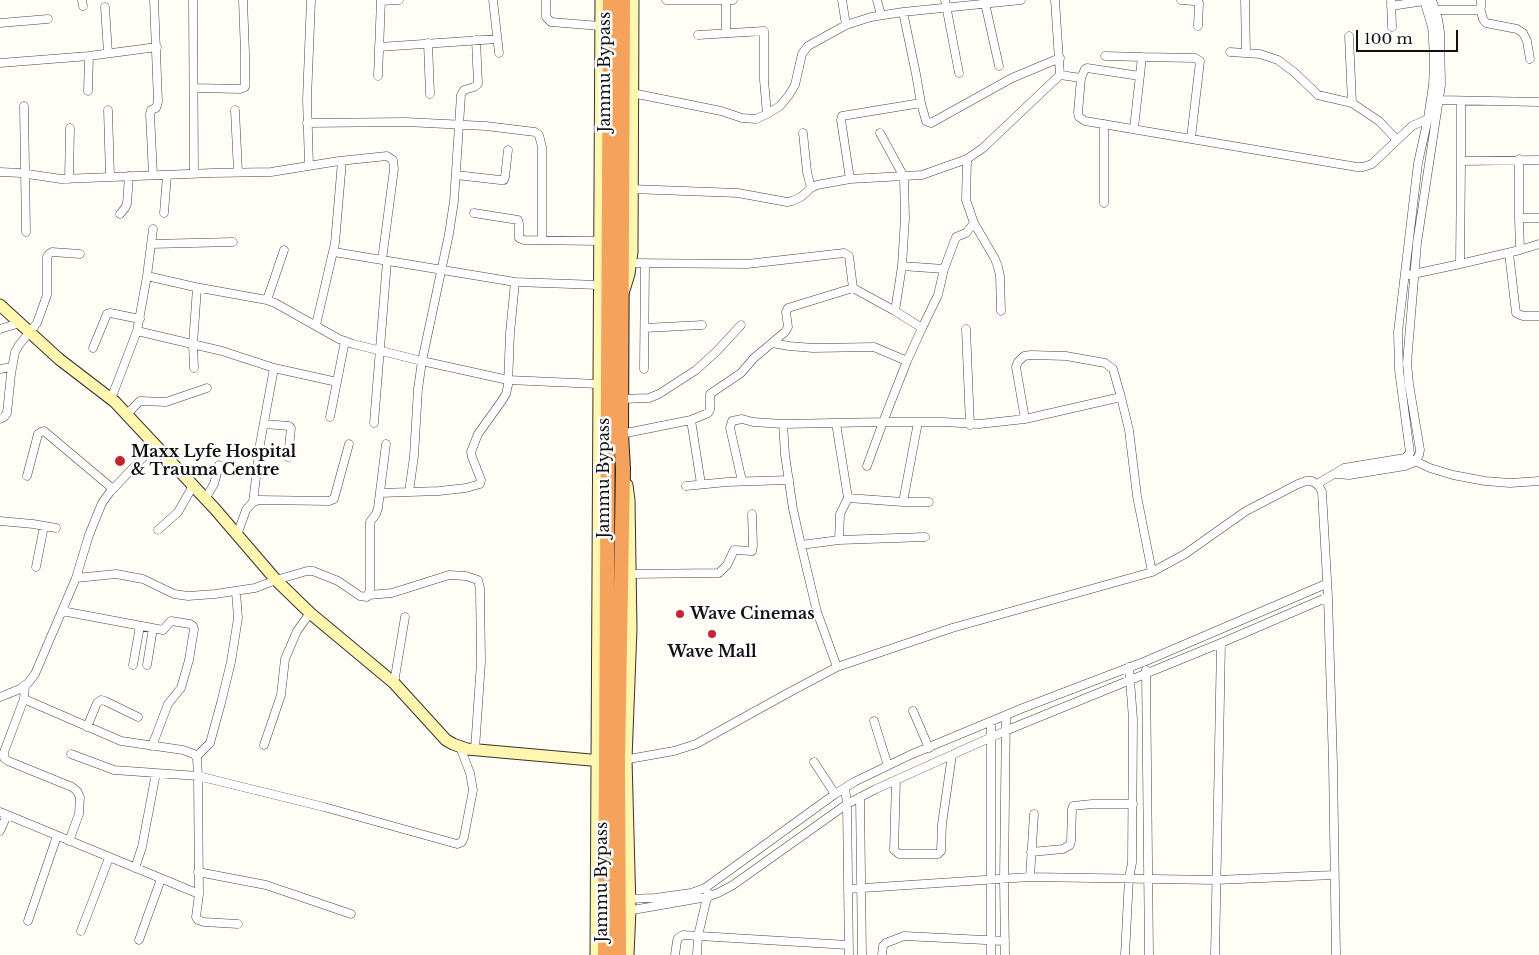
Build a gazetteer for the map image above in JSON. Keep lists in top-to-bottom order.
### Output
{
  "streets": {
    "highway": ["Jammu Bypass"]
  },
  "places": ["Maxx Lyfe Hospital & Trauma Centre", "Wave Cinemas", "Wave Mall"],
  "scale_bar": "100 m"
}
